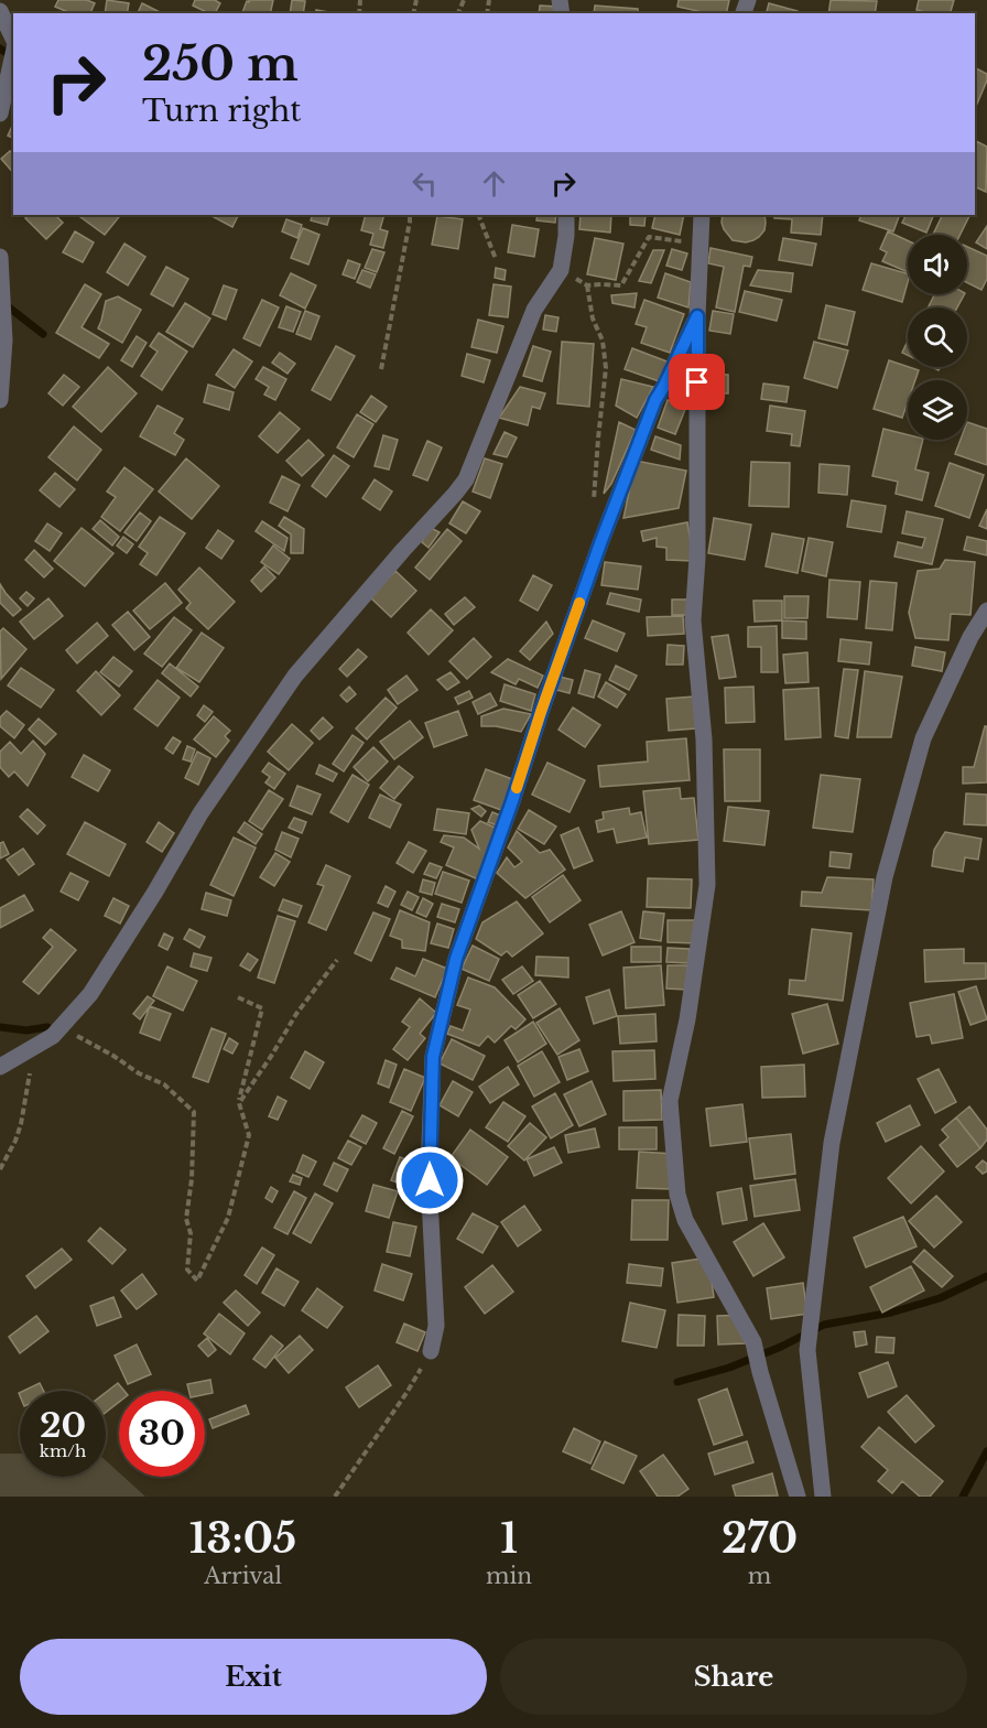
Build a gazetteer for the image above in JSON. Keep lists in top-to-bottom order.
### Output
{
  "page": {
    "turn": ["250 m", "Turn right"],
    "speed": "20 km/h",
    "limit": "30",
    "eta": [
      "13:05",
      "Arrival",
      "1",
      "min",
      "270",
      "m"
    ],
    "buttons": ["Exit", "Share"]
  }
}
